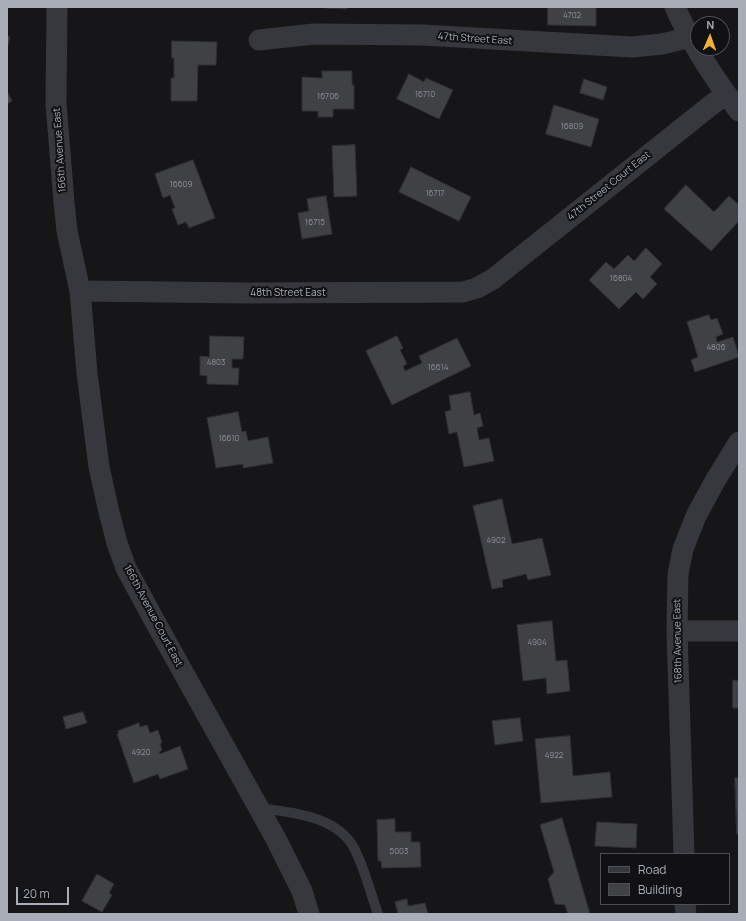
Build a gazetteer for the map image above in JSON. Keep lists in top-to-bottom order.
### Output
{
  "streets": {
    "street": [
      "47th Street East",
      "166th Avenue East",
      "47th Street Court East",
      "48th Street East",
      "166th Avenue Court East",
      "168th Avenue East"
    ]
  },
  "crossings": [
    ["166th Avenue East", "48th Street East"],
    ["166th Avenue East", "166th Avenue Court East"],
    ["47th Street Court East", "48th Street East"],
    ["48th Street East", "166th Avenue Court East"]
  ],
  "house_numbers": [
    "4702",
    "16710",
    "16706",
    "16809",
    "16609",
    "16717",
    "16715",
    "16804",
    "4806",
    "4803",
    "16614",
    "16610",
    "4902",
    "4904",
    "4920",
    "4922",
    "5003"
  ],
  "legend": ["Road", "Building"],
  "scale_bar": "20 m",
  "north": "top"
}
